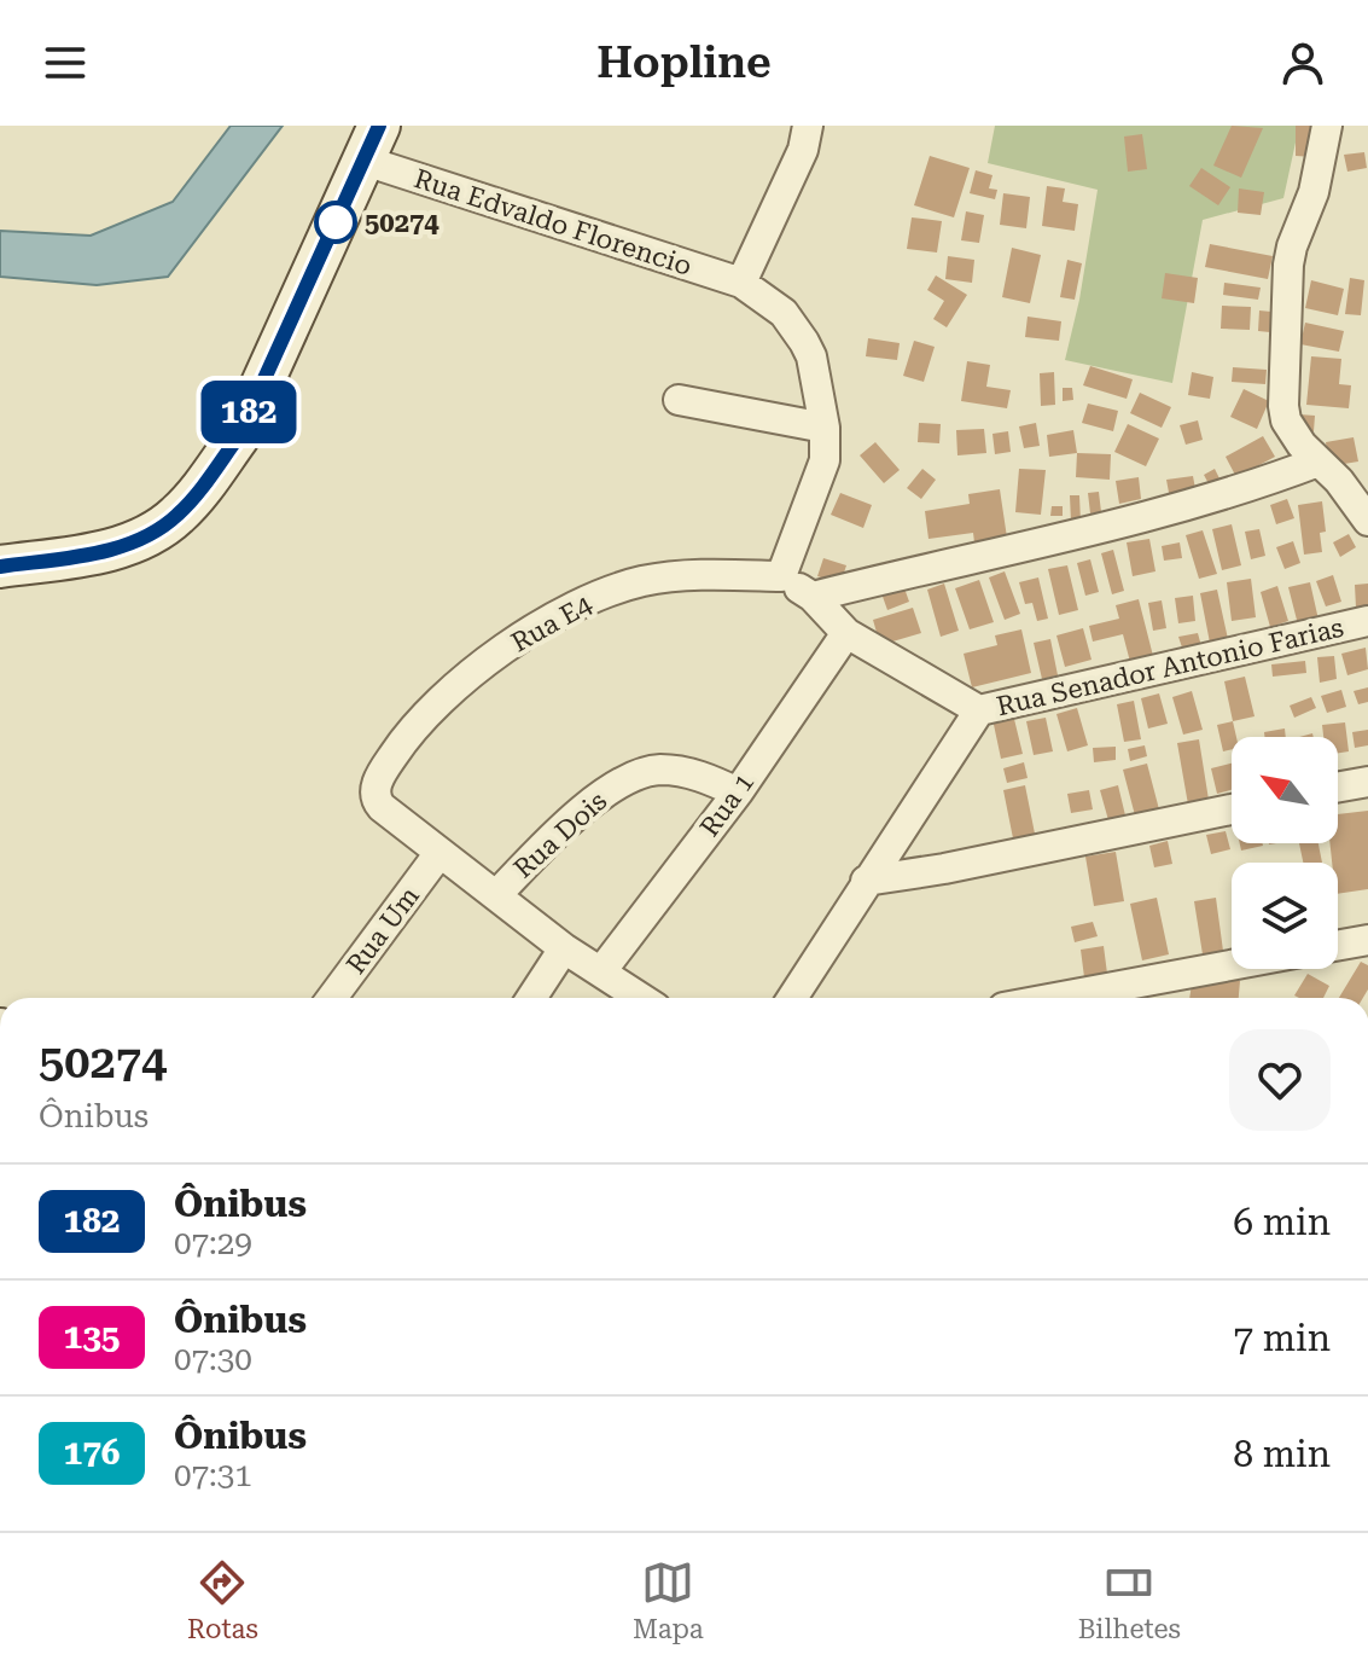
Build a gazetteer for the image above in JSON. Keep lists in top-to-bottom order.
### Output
{
  "streets": {
    "street": [
      "Rua Edvaldo Florencio",
      "Rua E4",
      "Rua Senador Antonio Farias",
      "Rua 1",
      "Rua Dois",
      "Rua Um"
    ]
  },
  "crossings": [
    ["Rua Edvaldo Florencio", "Rua E4"],
    ["Rua E4", "Rua Dois"],
    ["Rua 1", "Rua Dois"],
    ["Rua Dois", "Rua Um"]
  ],
  "places": ["50274"],
  "lines": ["bus line 182"],
  "north": "top left",
  "page": {
    "header": "Hopline",
    "on_map": "182",
    "heading": ["50274", "Ônibus"],
    "list": [
      {
        "mark": "182",
        "name": "Ônibus",
        "note": "07:29",
        "value": "6 min"
      },
      {
        "mark": "135",
        "name": "Ônibus",
        "note": "07:30",
        "value": "7 min"
      },
      {
        "mark": "176",
        "name": "Ônibus",
        "note": "07:31",
        "value": "8 min"
      }
    ],
    "tabs": ["Rotas", "Mapa", "Bilhetes"]
  }
}
